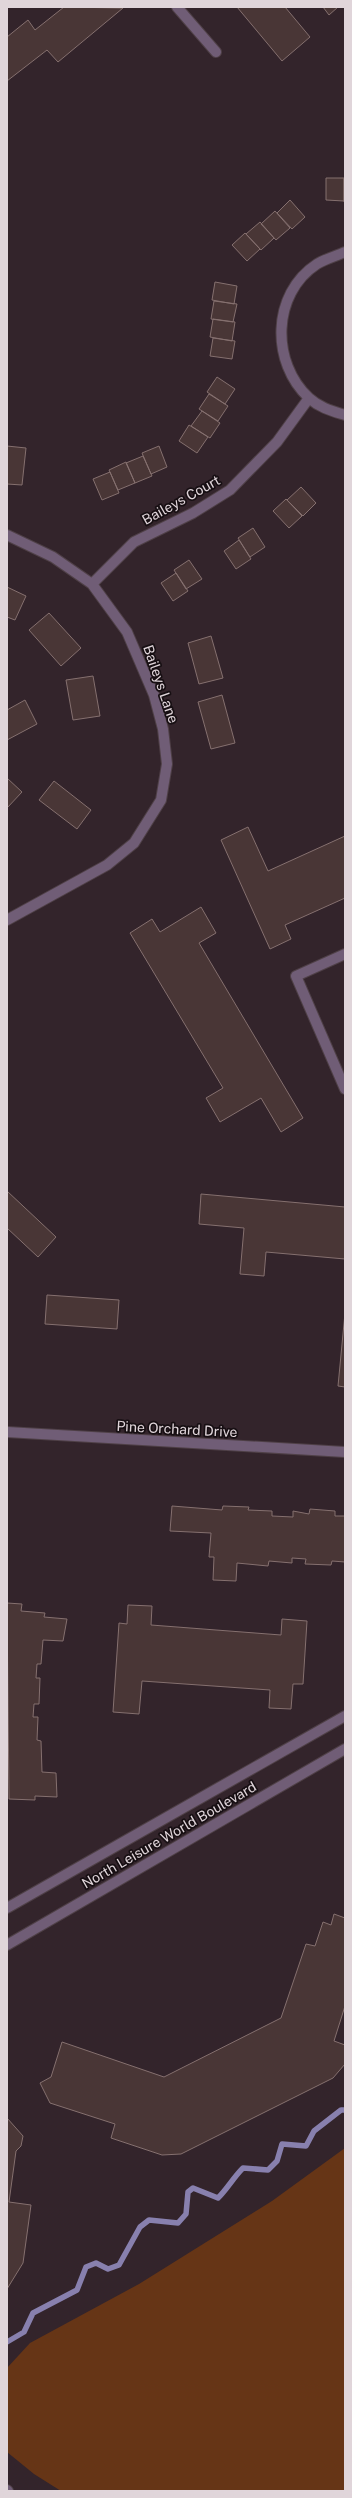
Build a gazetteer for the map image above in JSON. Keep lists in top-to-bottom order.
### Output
{
  "streets": {
    "street": [
      "Baileys Court",
      "Baileys Lane",
      "Pine Orchard Drive",
      "North Leisure World Boulevard"
    ]
  },
  "crossings": [
    ["Baileys Court", "Baileys Lane"]
  ]
}
